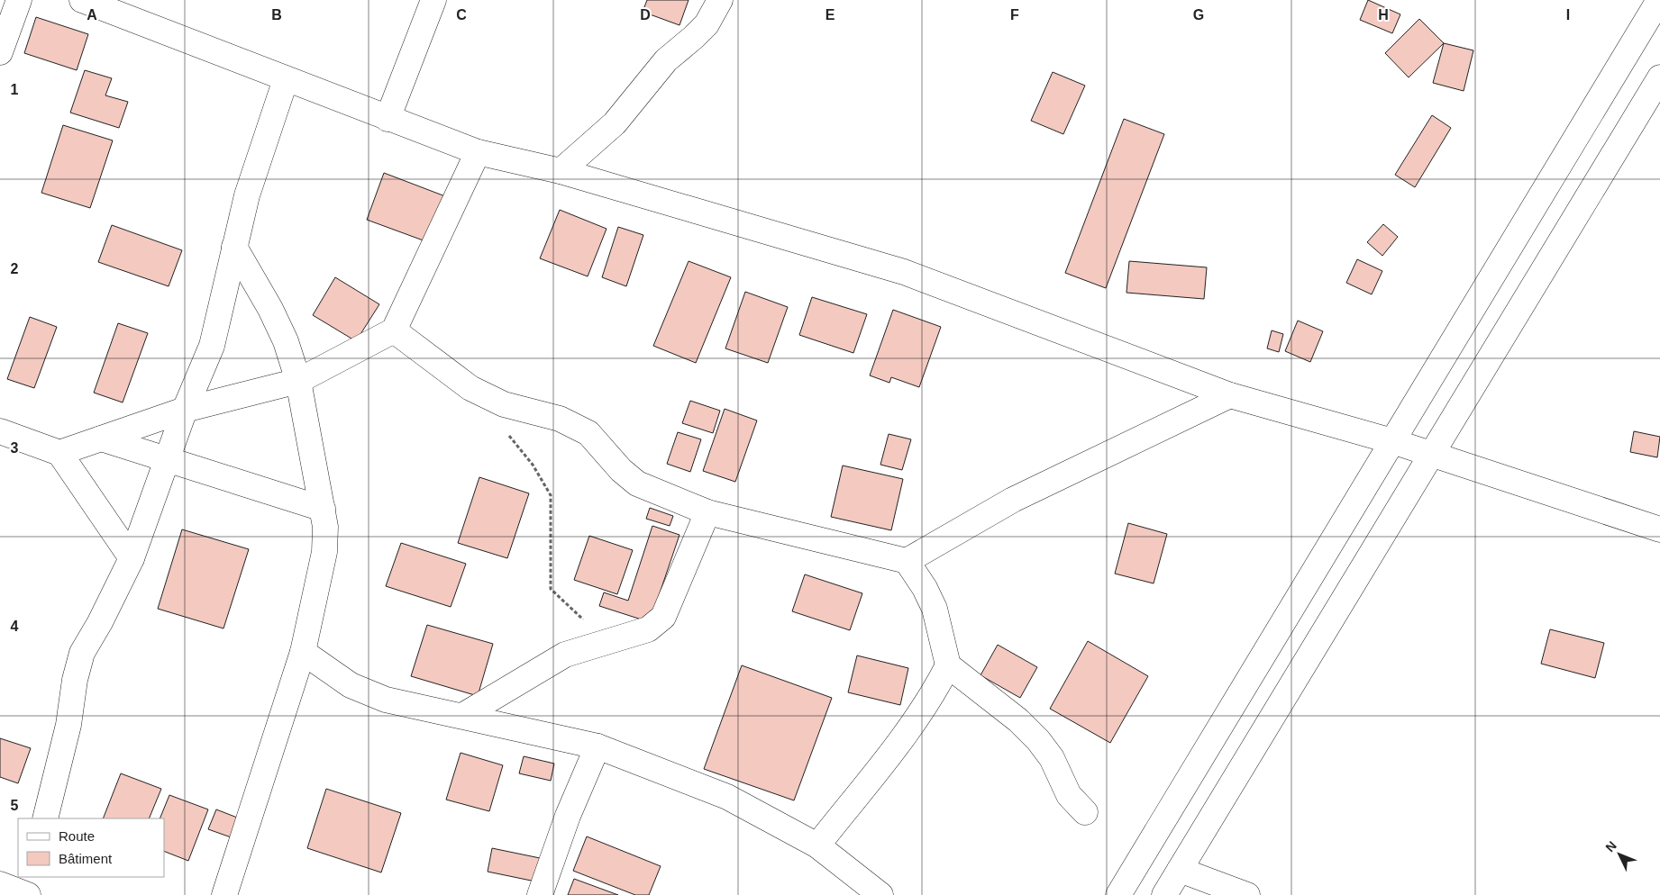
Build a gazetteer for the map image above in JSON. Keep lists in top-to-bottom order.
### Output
{
  "legend": ["Route", "Bâtiment"],
  "north": "top left",
  "grid": {
    "columns": [
      "A",
      "B",
      "C",
      "D",
      "E",
      "F",
      "G",
      "H",
      "I"
    ],
    "rows": [
      "1",
      "2",
      "3",
      "4",
      "5"
    ]
  }
}
